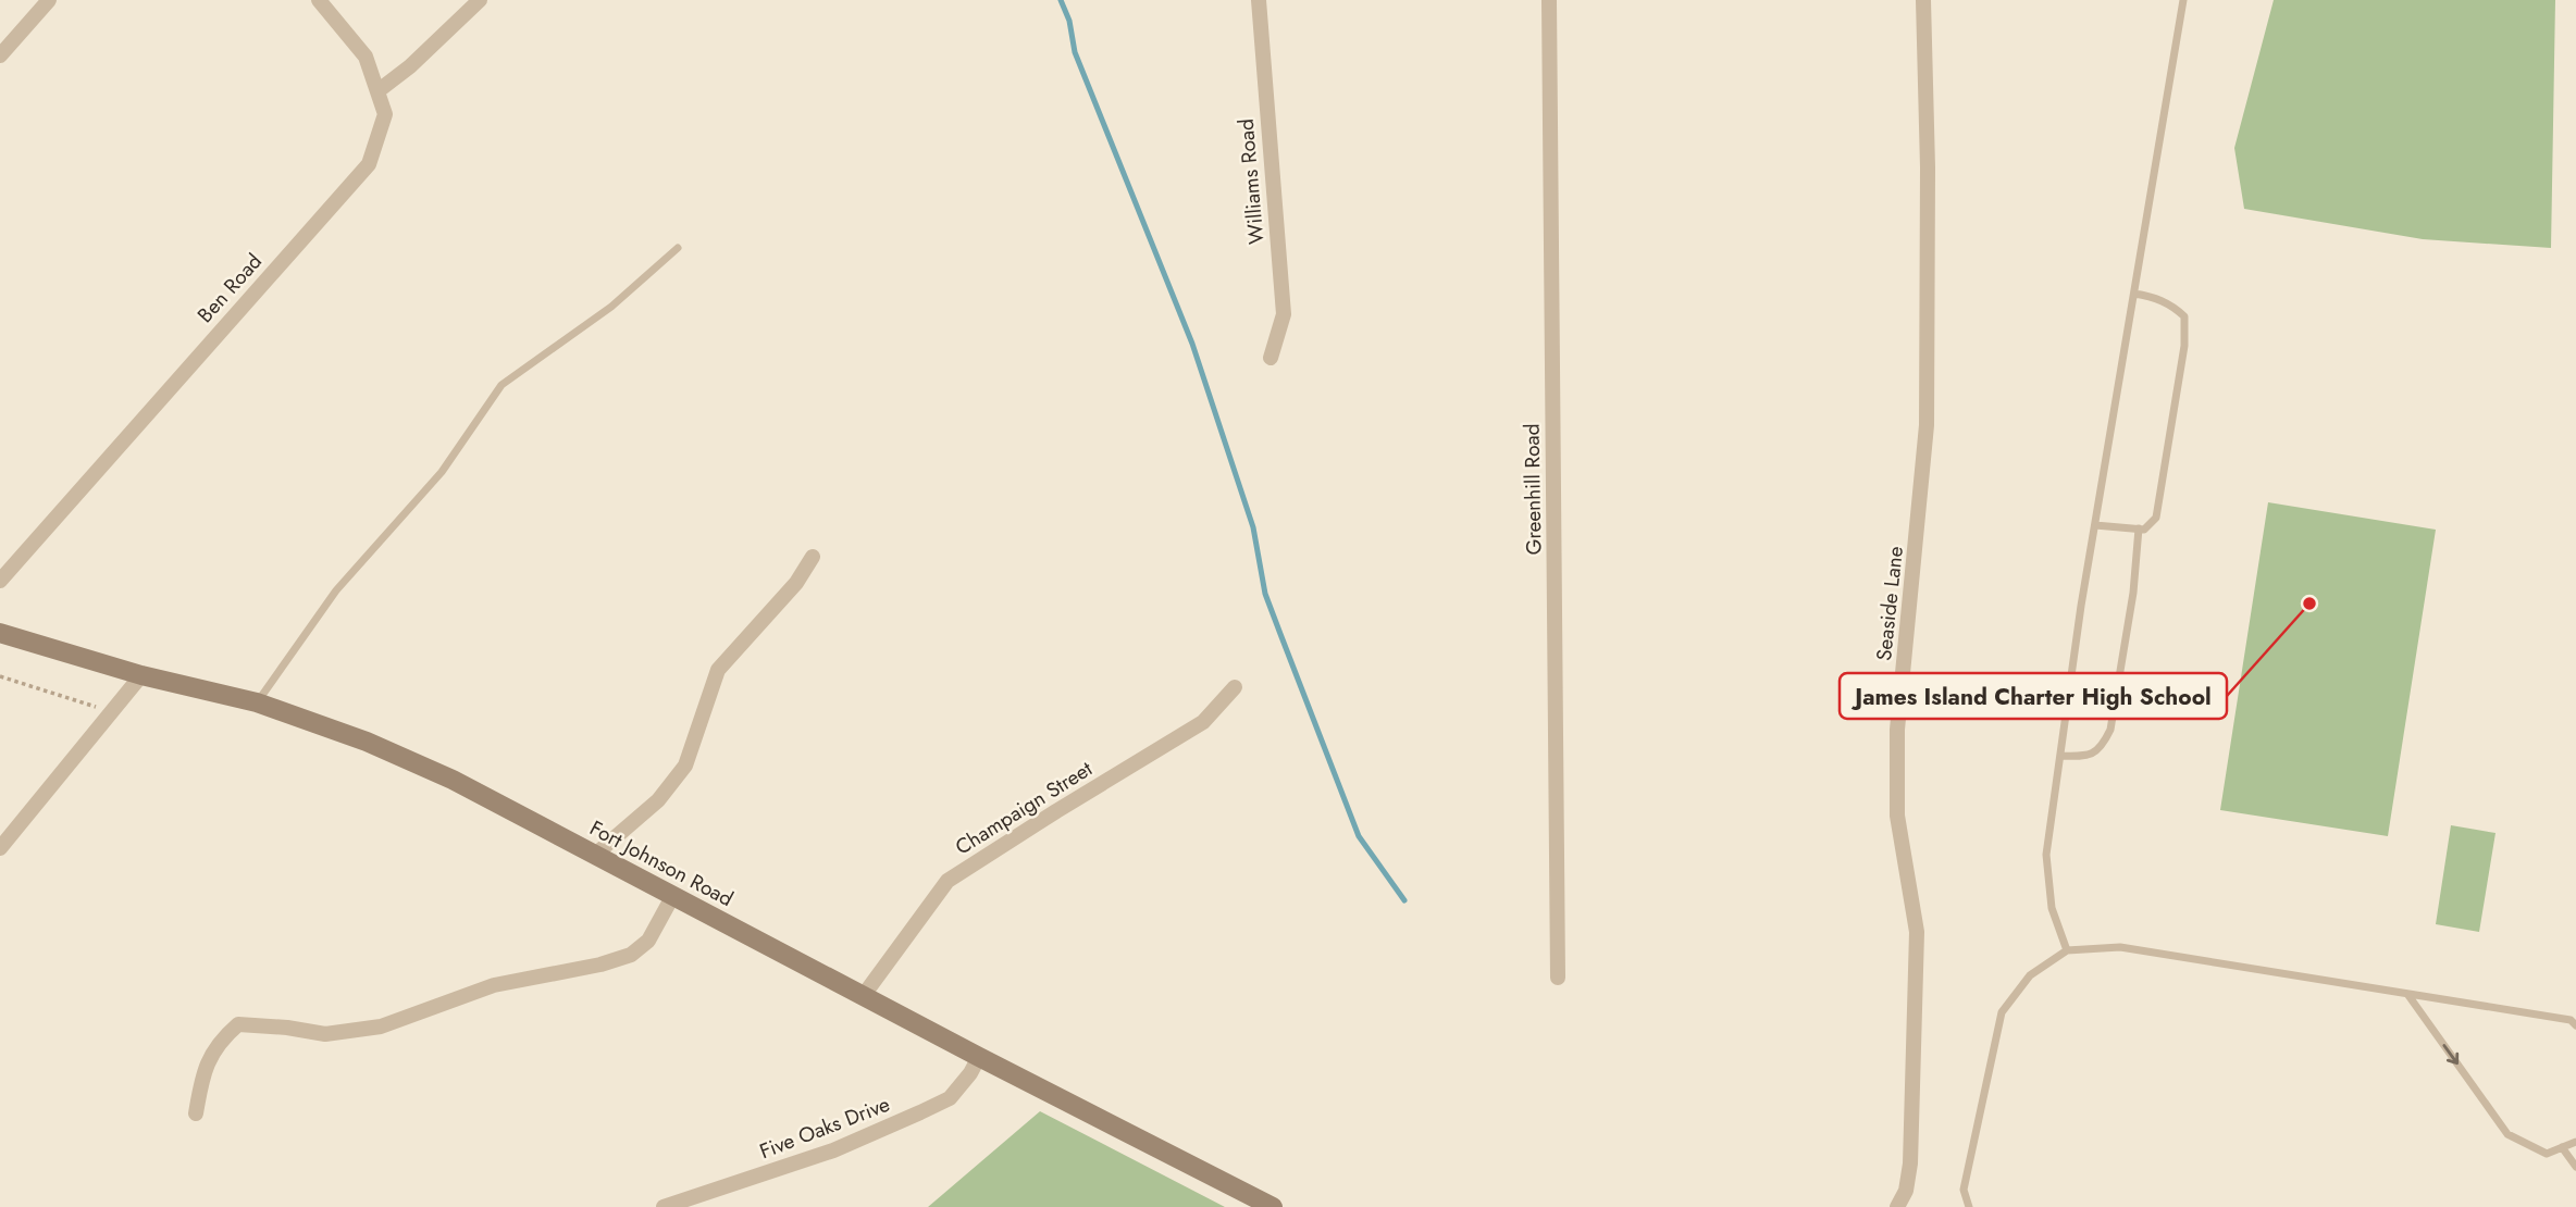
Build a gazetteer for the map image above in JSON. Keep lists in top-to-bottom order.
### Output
{
  "streets": {
    "main road": ["Fort Johnson Road"],
    "street": [
      "Williams Road",
      "Ben Road",
      "Greenhill Road",
      "Seaside Lane",
      "Champaign Street",
      "Five Oaks Drive"
    ]
  },
  "crossings": [
    ["Champaign Street", "Fort Johnson Road"],
    ["Fort Johnson Road", "Five Oaks Drive"]
  ],
  "places": ["James Island Charter High School"]
}
